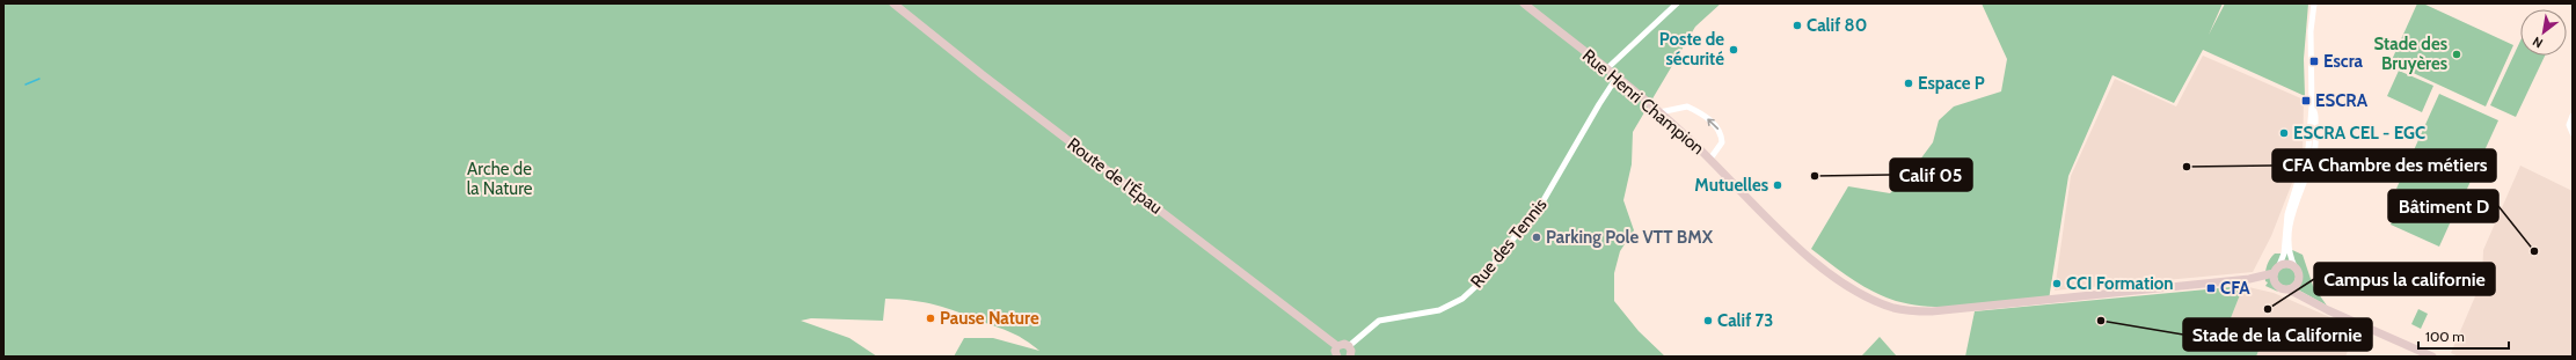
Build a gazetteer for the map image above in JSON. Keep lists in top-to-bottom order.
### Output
{
  "streets": {
    "street": ["Rue Henri Champion", "Route de l'Épau", "Rue des Tennis"]
  },
  "crossings": [
    ["Rue Henri Champion", "Rue des Tennis"]
  ],
  "parks": ["Arche de la Nature"],
  "places": {
    "other": [
      "Calif 80",
      "Poste de sécurité",
      "Stade des Bruyères",
      "Espace P",
      "ESCRA CEL - EGC",
      "CFA Chambre des métiers",
      "Calif 05",
      "Mutuelles",
      "Parking Pole VTT BMX",
      "Bâtiment D",
      "CCI Formation",
      "Campus la californie",
      "Pause Nature",
      "Calif 73",
      "Stade de la Californie"
    ],
    "transit": ["Escra", "ESCRA", "CFA"]
  },
  "scale_bar": "100 m",
  "north": "bottom left"
}
